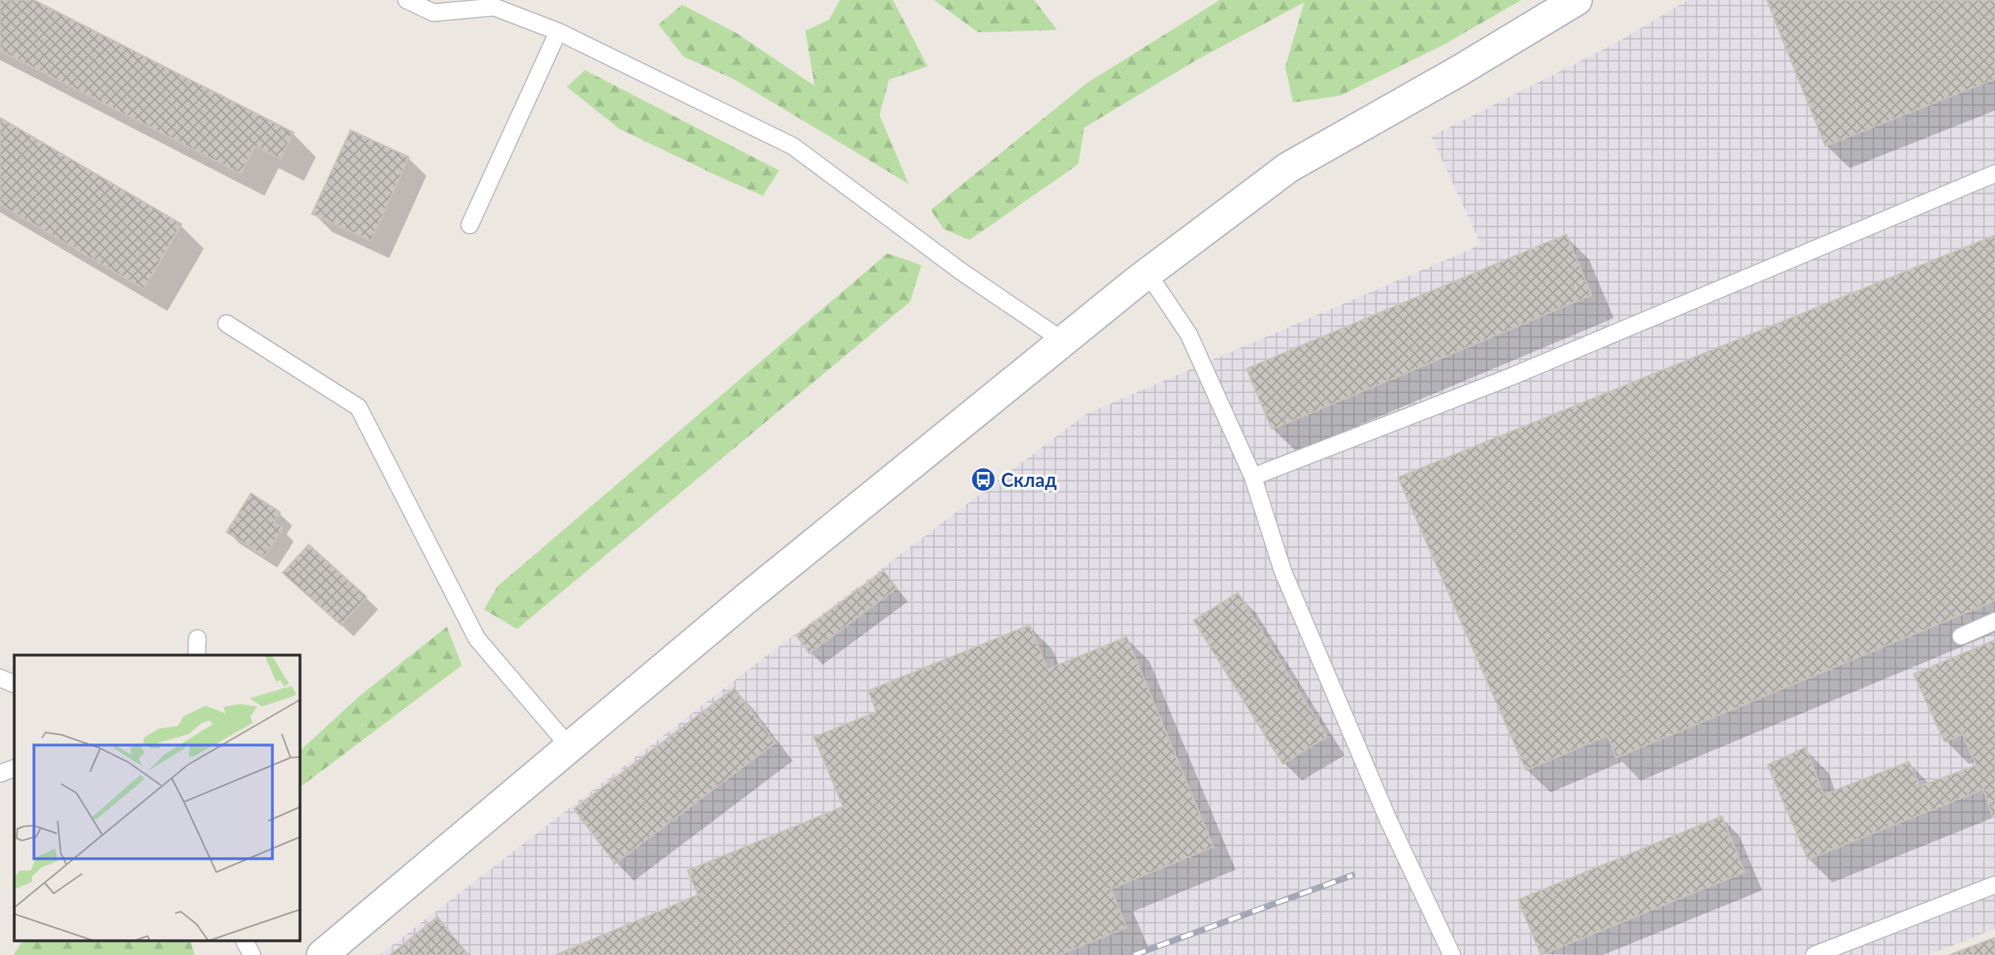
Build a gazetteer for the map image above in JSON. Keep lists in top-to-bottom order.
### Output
{
  "places": {
    "bus stop": ["Склад"]
  }
}
